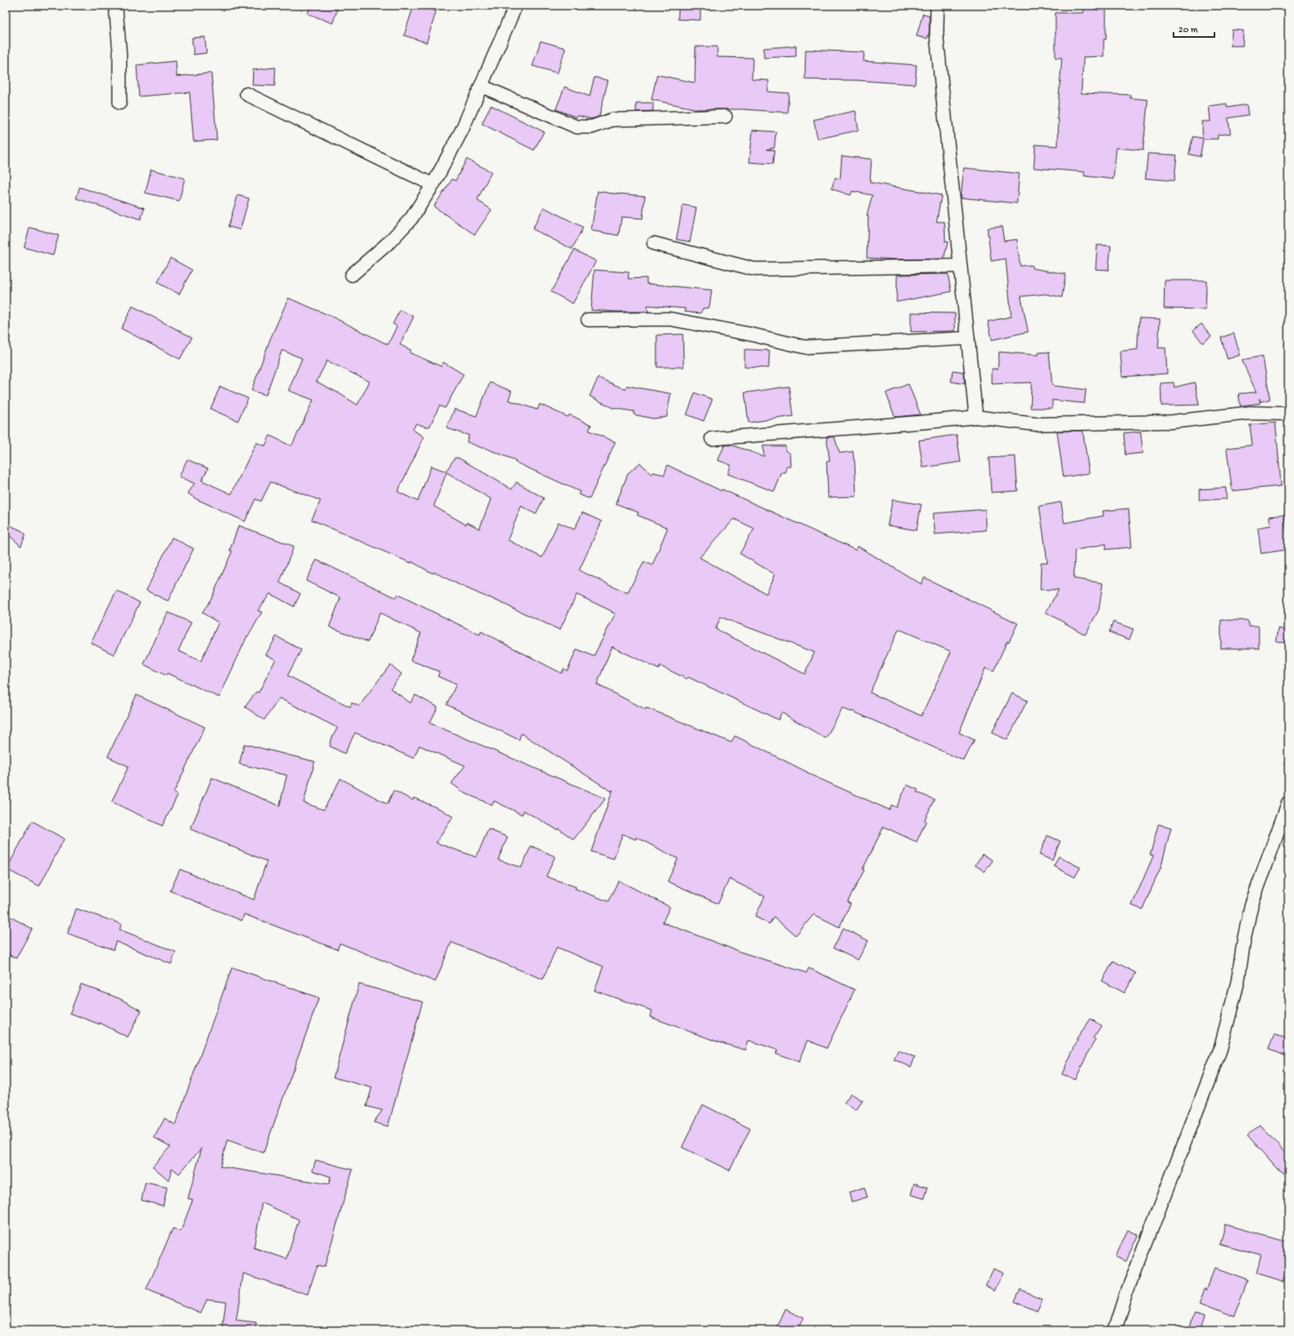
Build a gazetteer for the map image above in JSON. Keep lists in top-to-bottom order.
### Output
{
  "scale_bar": "20 m"
}
